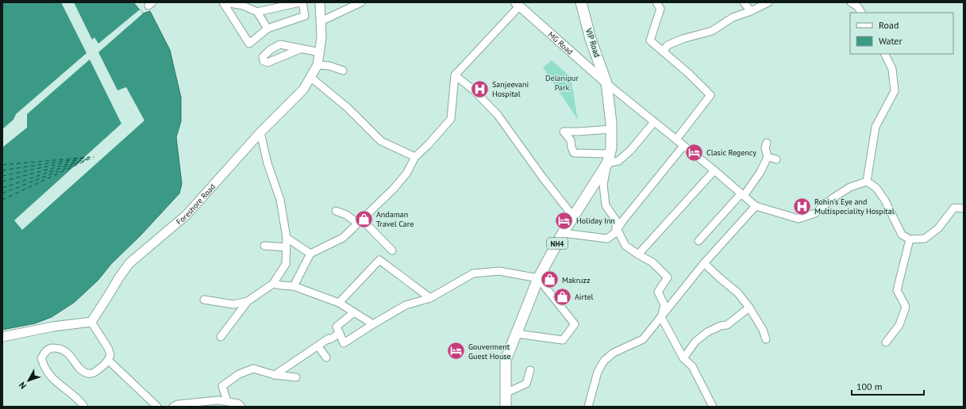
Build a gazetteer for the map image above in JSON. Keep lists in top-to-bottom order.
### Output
{
  "streets": {
    "highway": ["VIP Road", "NH4"],
    "main road": ["MG Road", "Foreshore Road"]
  },
  "crossings": [
    ["MG Road", "VIP Road"],
    ["MG Road", "NH4"],
    ["VIP Road", "NH4"]
  ],
  "parks": ["Delanipur Park"],
  "places": {
    "hospital": ["Sanjeevani Hospital", "Rohin's Eye and Multispeciality Hospital"],
    "hotel": ["Clasic Regency", "Holiday Inn", "Gouverment Guest House"],
    "shop": ["Andaman Travel Care", "Makruzz", "Airtel"]
  },
  "legend": ["Road", "Water"],
  "scale_bar": "100 m",
  "north": "bottom left"
}
